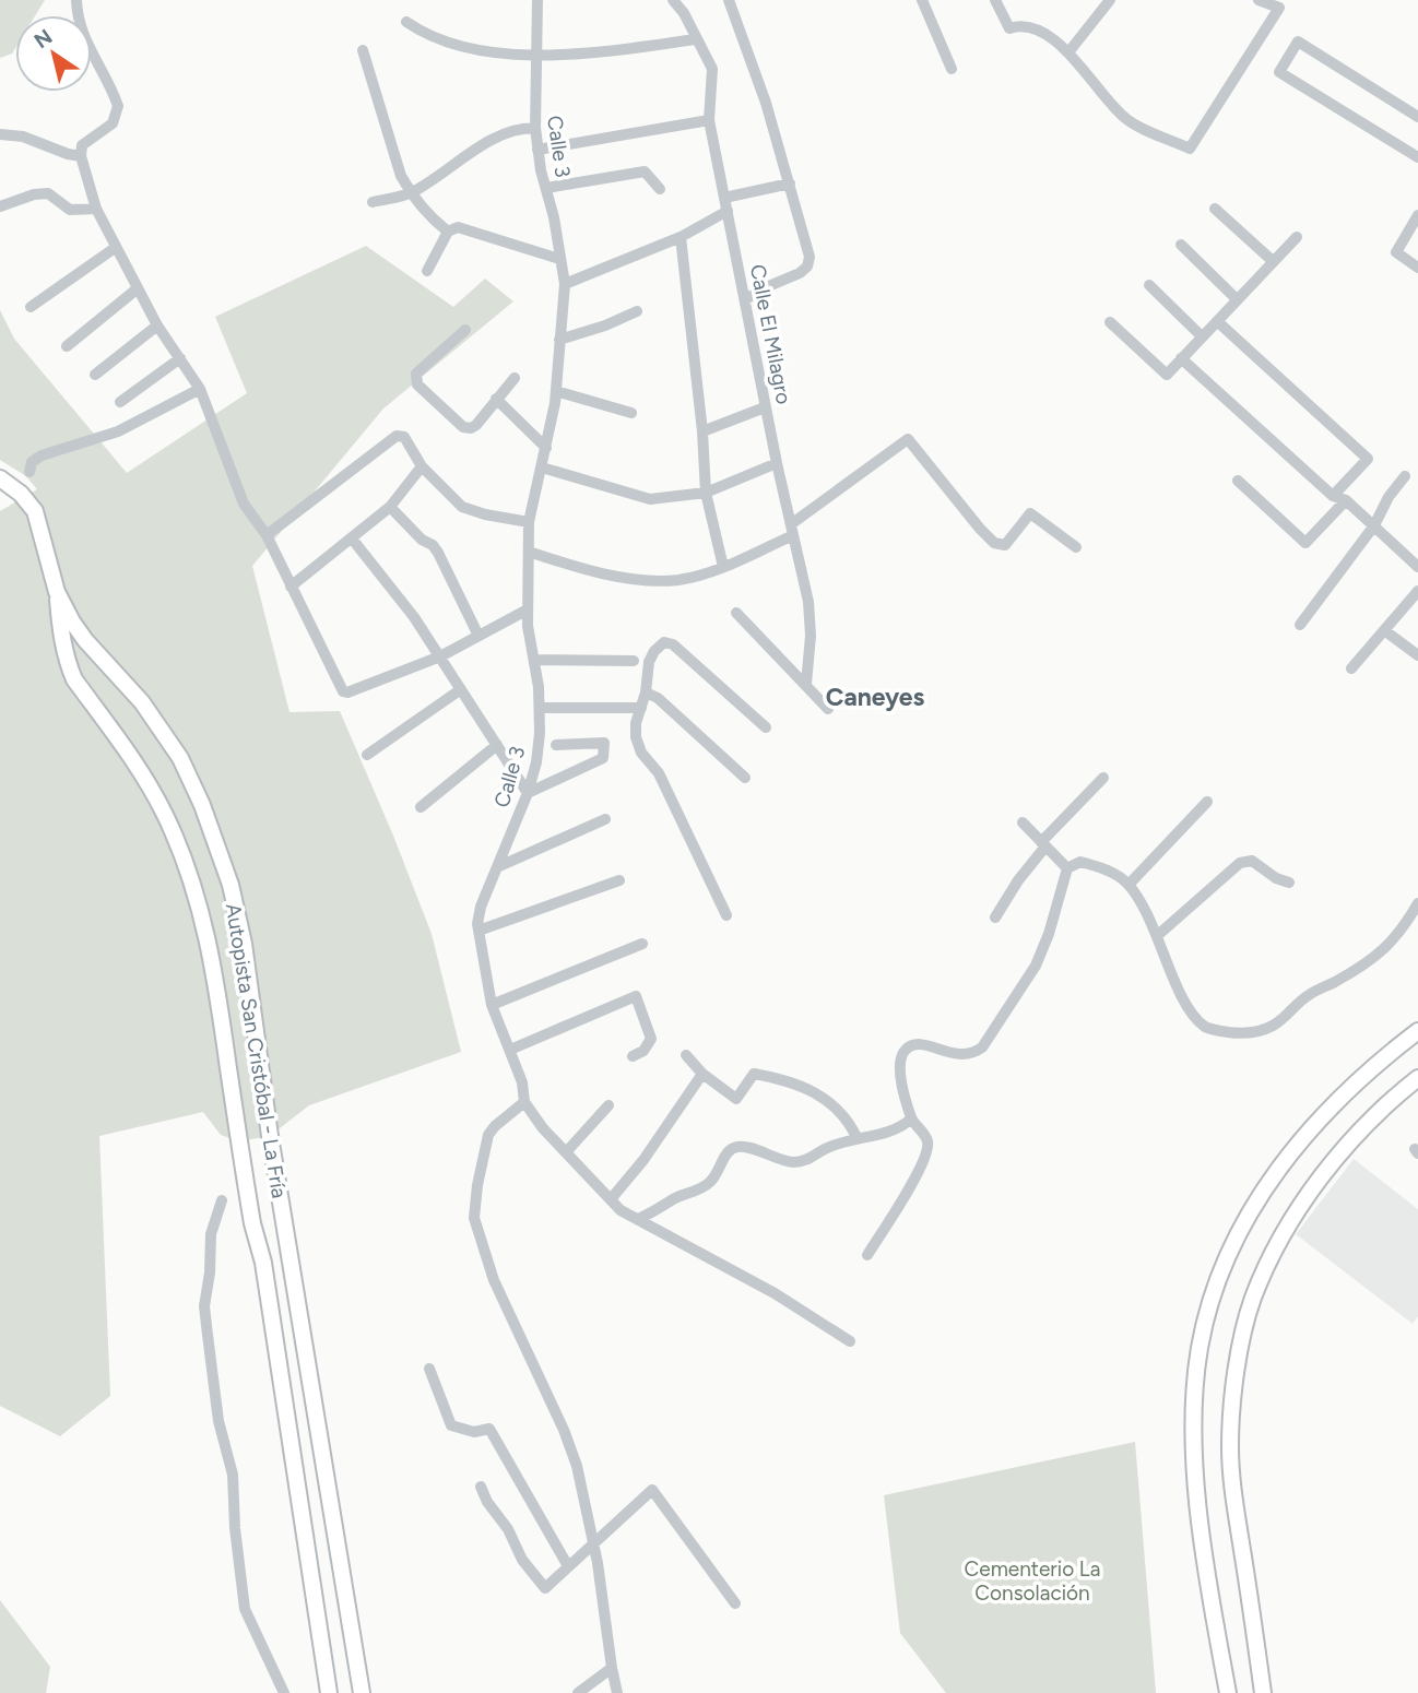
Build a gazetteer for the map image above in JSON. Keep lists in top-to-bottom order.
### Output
{
  "streets": {
    "highway": ["Autopista San Cristóbal - La Fría"],
    "street": ["Calle 3", "Calle El Milagro"]
  },
  "districts": ["Caneyes"],
  "parks": ["Cementerio La Consolación"],
  "north": "top left"
}
